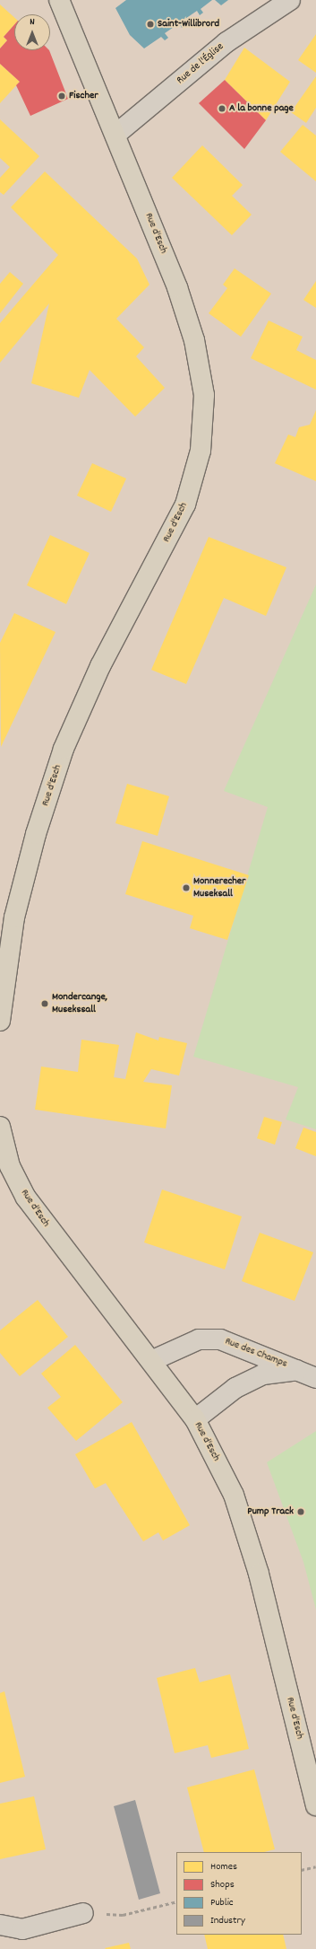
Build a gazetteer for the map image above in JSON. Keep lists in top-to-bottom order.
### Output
{
  "streets": {
    "main road": ["Rue d'Esch"],
    "street": ["Rue de l'Église", "Rue des Champs"]
  },
  "crossings": [
    ["Rue de l'Église", "Rue d'Esch"],
    ["Rue d'Esch", "Rue des Champs"]
  ],
  "places": [
    "Saint-Willibrord",
    "Fischer",
    "A la bonne page",
    "Monnerecher Museksall",
    "Mondercange, Musekssall",
    "Pump Track"
  ],
  "legend": [
    "Homes",
    "Shops",
    "Public",
    "Industry"
  ],
  "north": "top"
}
